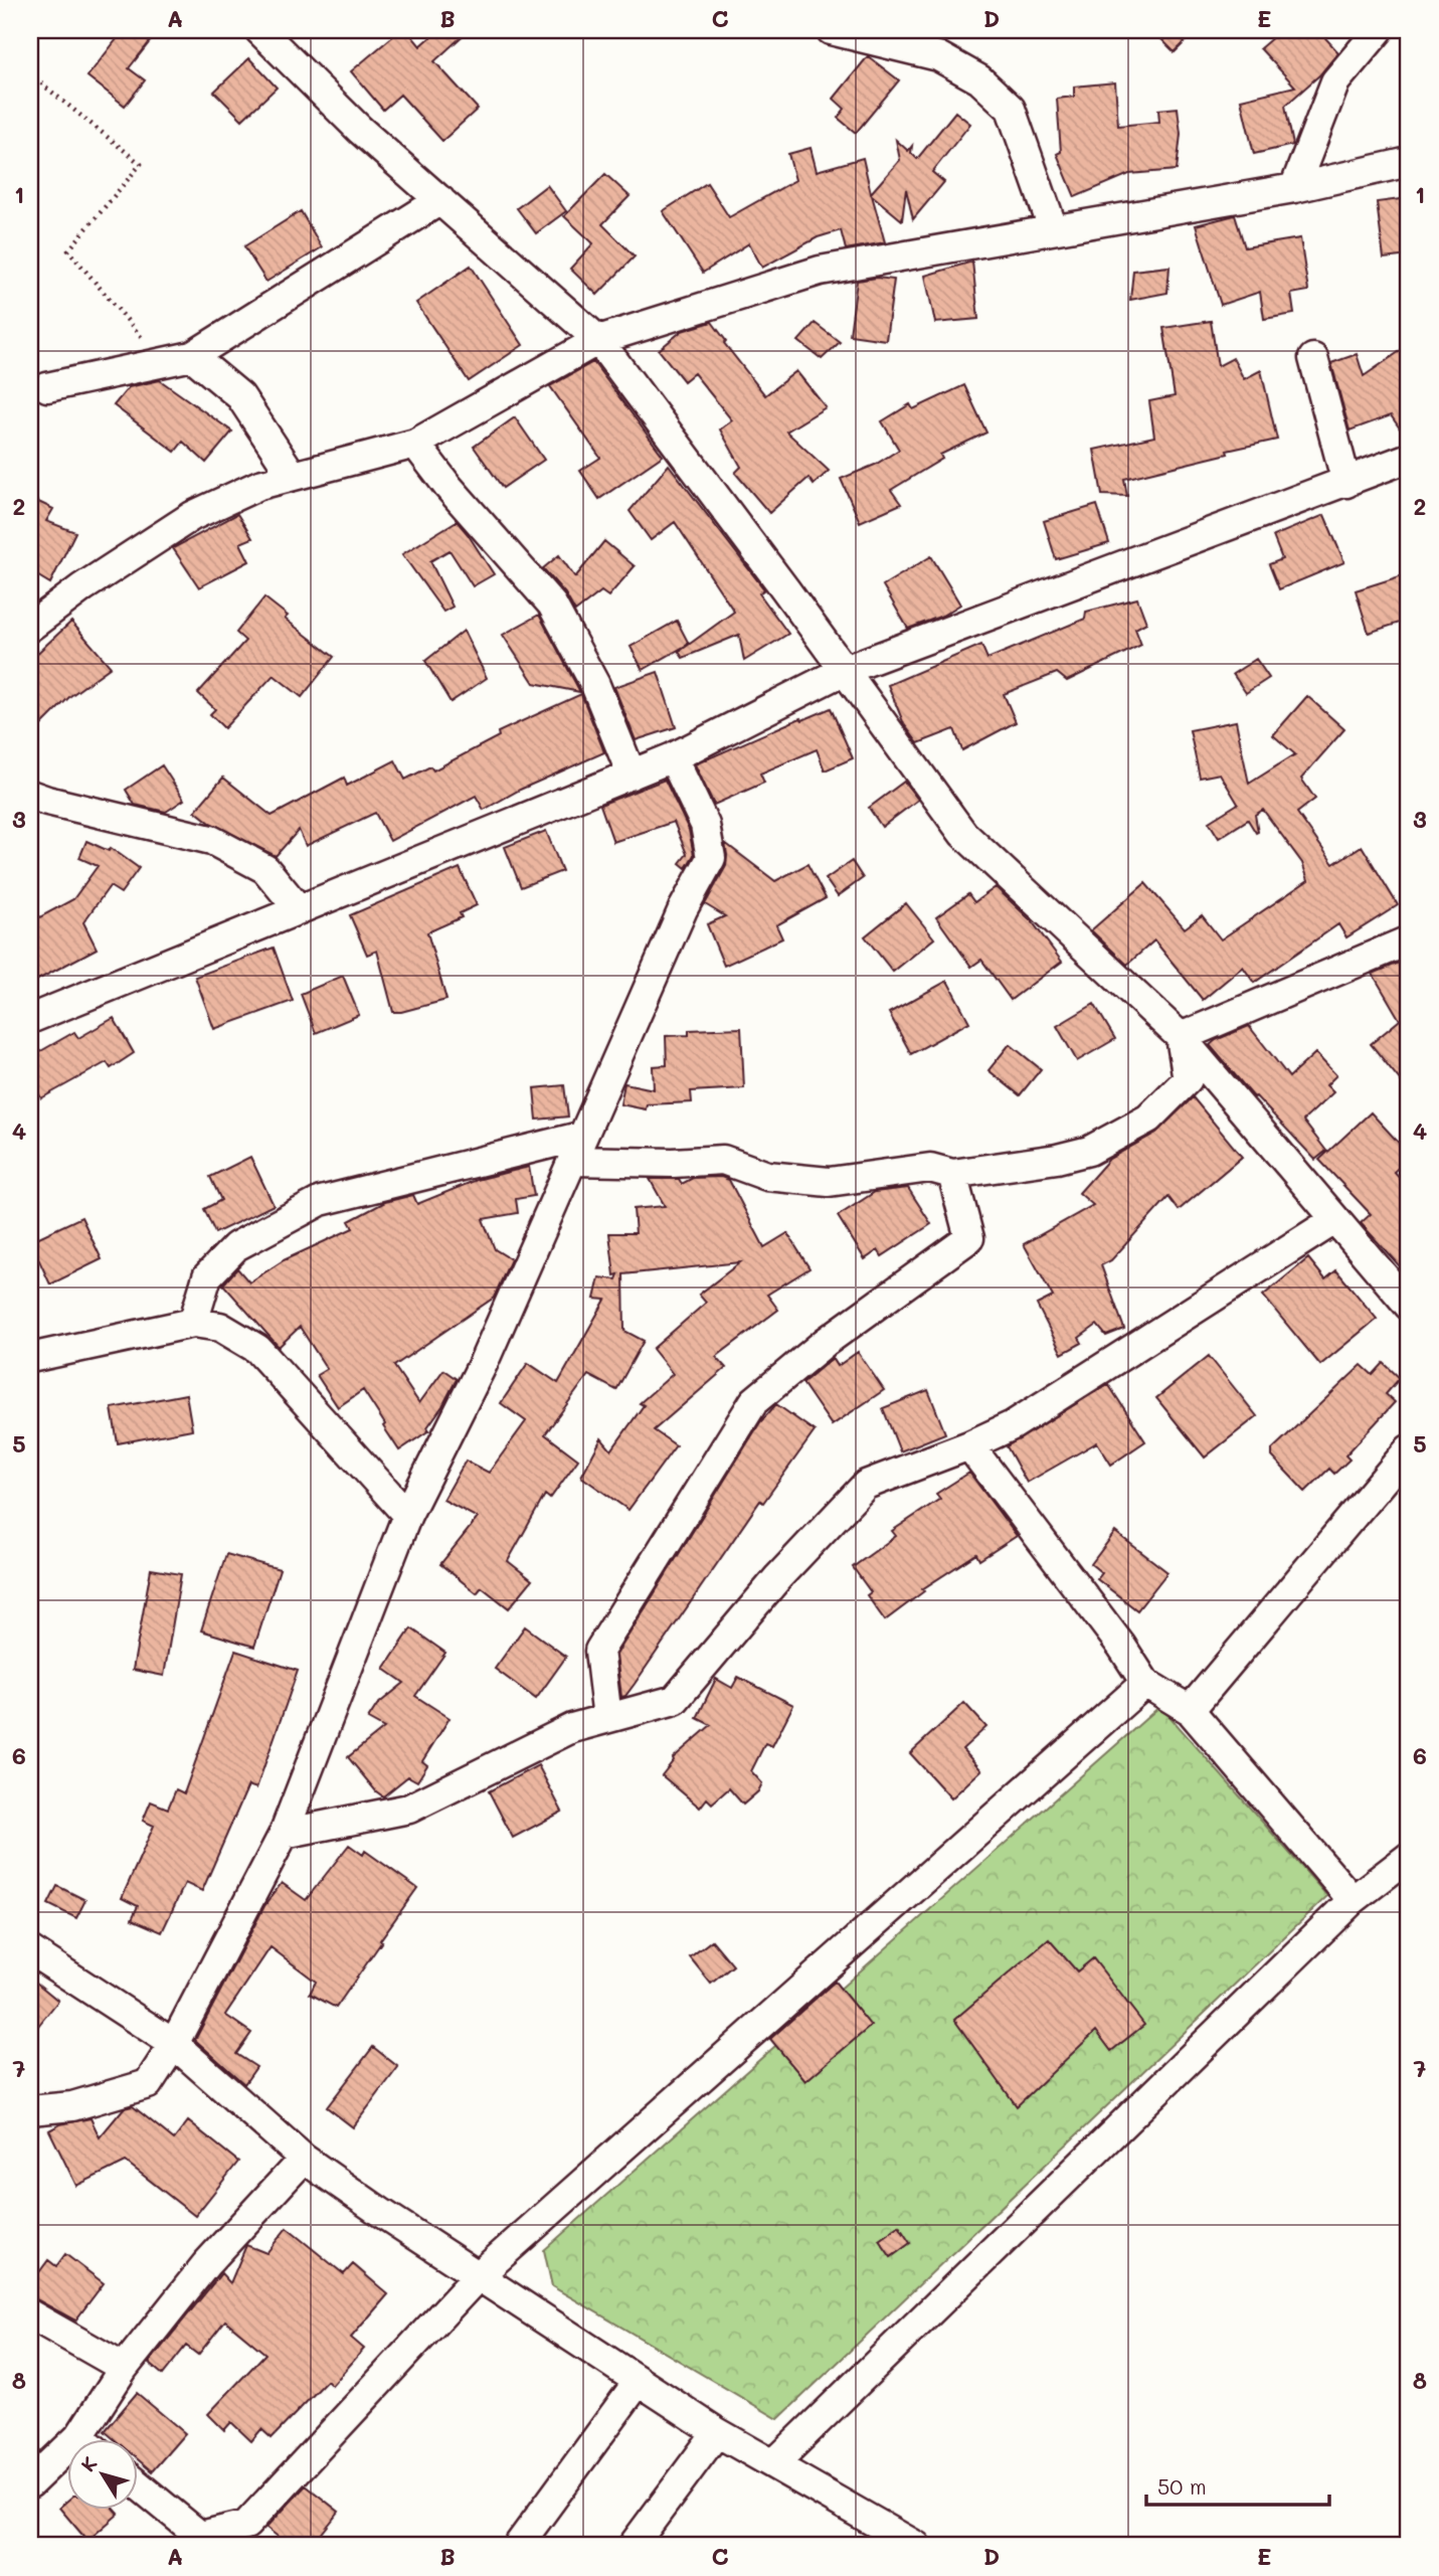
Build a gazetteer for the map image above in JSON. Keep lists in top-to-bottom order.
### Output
{
  "scale_bar": "50 m",
  "north": "top left",
  "grid": {
    "columns": [
      "A",
      "B",
      "C",
      "D",
      "E"
    ],
    "rows": [
      "1",
      "2",
      "3",
      "4",
      "5",
      "6",
      "7",
      "8"
    ]
  }
}
